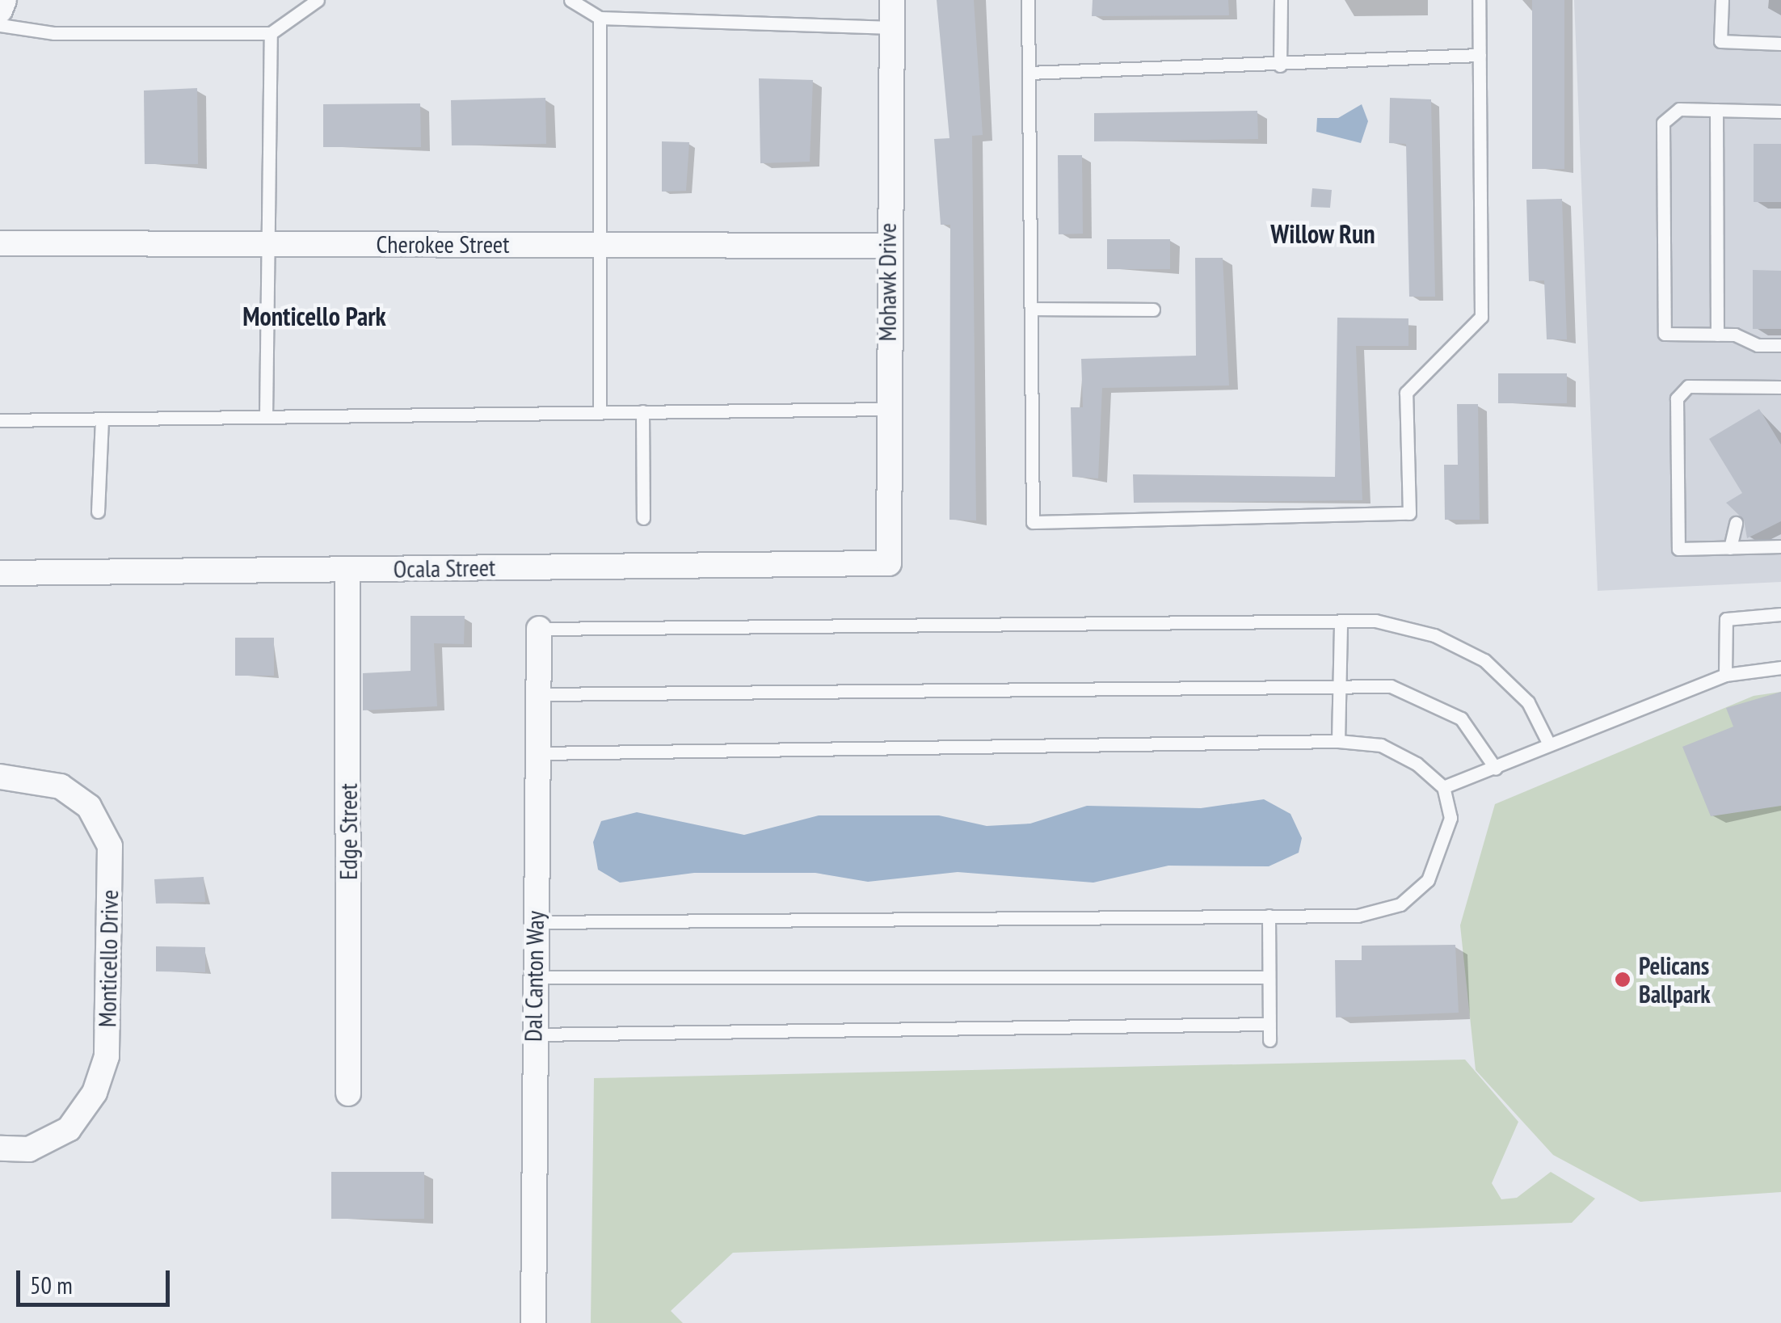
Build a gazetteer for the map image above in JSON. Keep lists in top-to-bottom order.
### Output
{
  "streets": {
    "street": [
      "Cherokee Street",
      "Mohawk Drive",
      "Ocala Street",
      "Edge Street",
      "Monticello Drive",
      "Dal Canton Way"
    ]
  },
  "crossings": [
    ["Cherokee Street", "Mohawk Drive"],
    ["Mohawk Drive", "Ocala Street"],
    ["Ocala Street", "Edge Street"]
  ],
  "districts": ["Willow Run", "Monticello Park"],
  "places": ["Pelicans Ballpark"],
  "scale_bar": "50 m"
}
